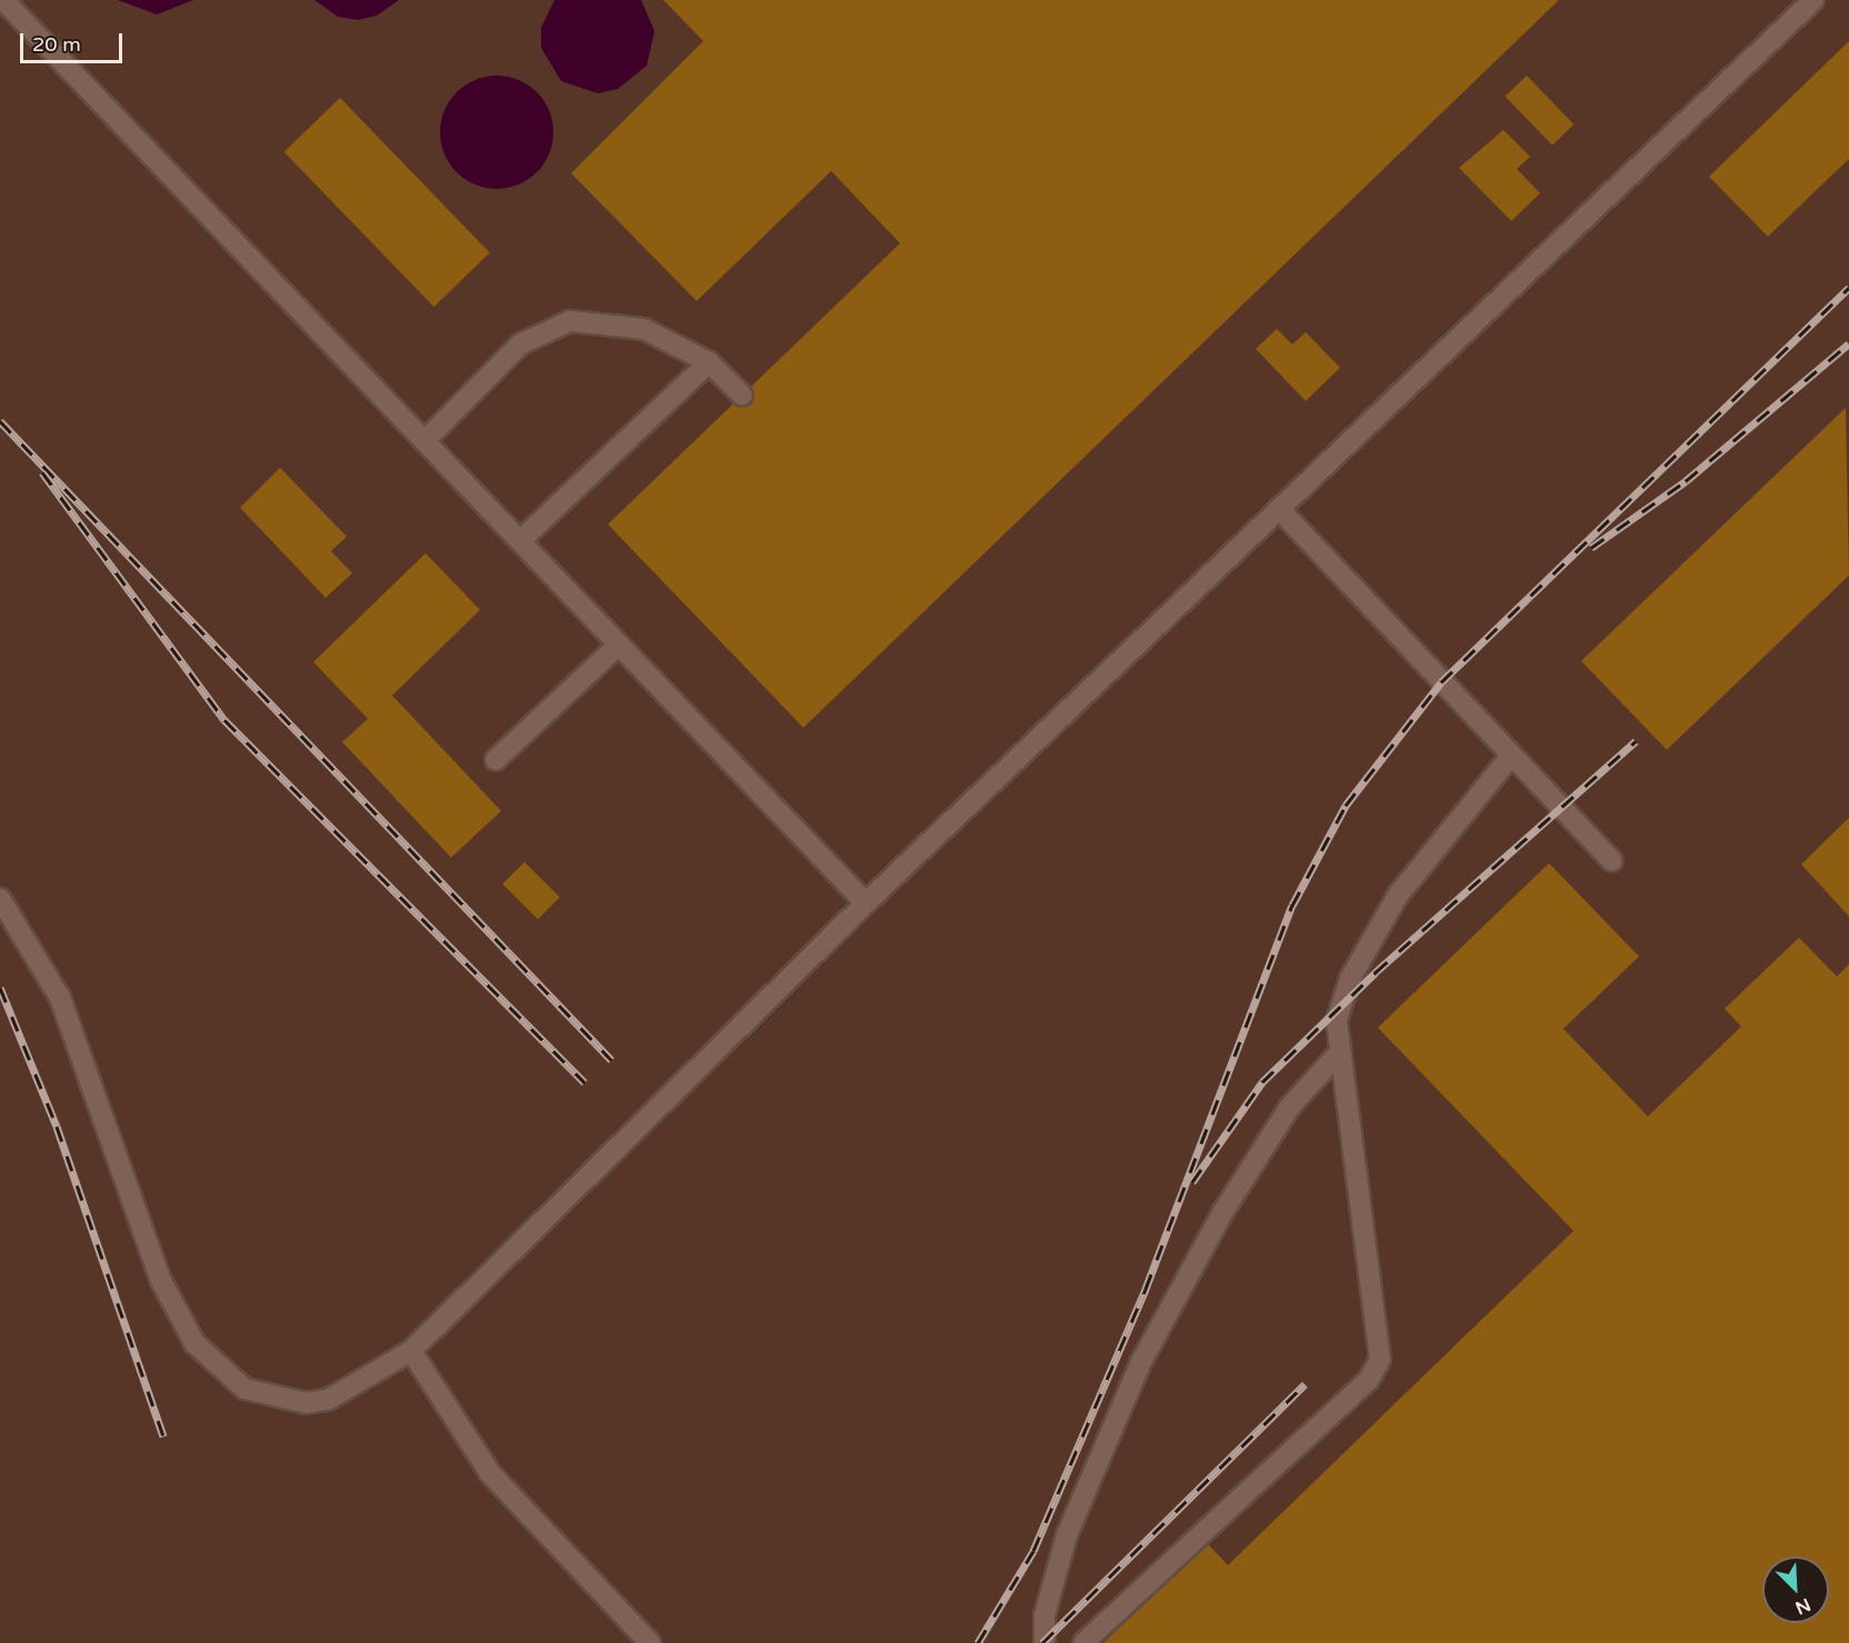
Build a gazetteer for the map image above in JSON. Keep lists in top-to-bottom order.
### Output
{
  "scale_bar": "20 m",
  "north": "bottom right"
}
